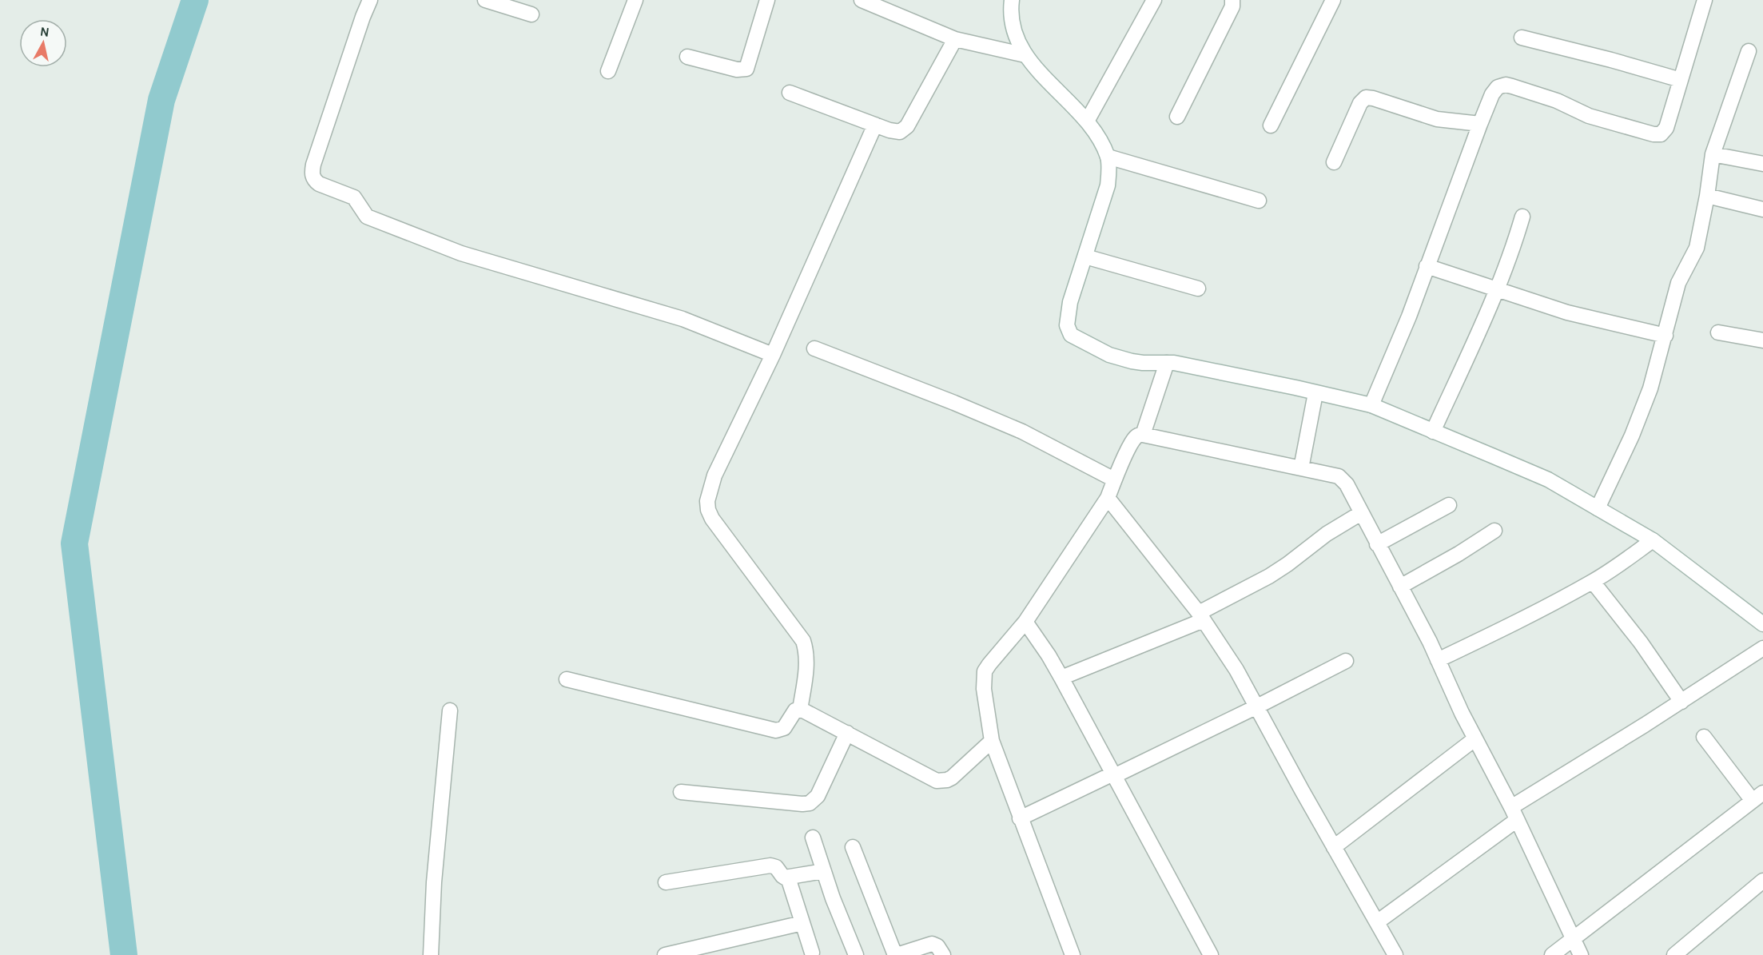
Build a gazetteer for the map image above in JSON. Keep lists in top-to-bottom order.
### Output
{
  "north": "top"
}
